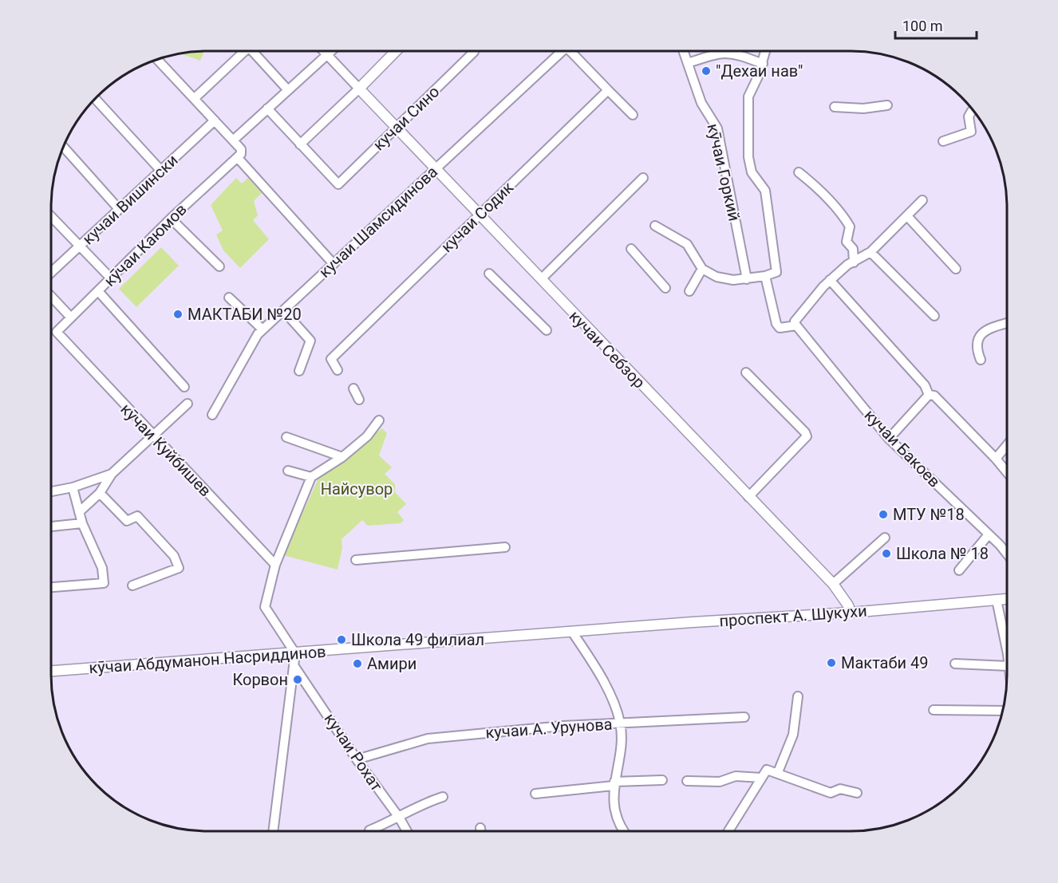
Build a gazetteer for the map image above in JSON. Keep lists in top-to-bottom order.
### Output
{
  "streets": {
    "main road": ["кучаи Себзор", "проспект А. Шукухи", "кӯчаи Абдуманон Насриддинов"],
    "street": [
      "кучаи Сино",
      "кӯчаи Горкий",
      "кучаи Вишински",
      "кучаи Содик",
      "кучаи Шамсидинова",
      "кӯчаи Каюмов",
      "кучаи Бакоев",
      "кӯчаи Куйбишев",
      "кучаи А. Урунова",
      "кучаи Рохат"
    ]
  },
  "crossings": [
    ["кучаи Сино", "кучаи Себзор"],
    ["кучаи Содик", "кучаи Себзор"],
    ["кучаи Шамсидинова", "кучаи Себзор"],
    ["кӯчаи Каюмов", "кӯчаи Куйбишев"],
    ["кучаи Себзор", "проспект А. Шукухи"],
    ["проспект А. Шукухи", "кӯчаи Абдуманон Насриддинов"],
    ["кучаи А. Урунова", "кучаи Рохат"]
  ],
  "parks": ["Найсувор"],
  "places": [
    "\"Дехаи нав\"",
    "МАКТАБИ №20",
    "МТУ №18",
    "Школа № 18",
    "Школа 49 филиал",
    "Мактаби 49",
    "Амири",
    "Корвон"
  ],
  "scale_bar": "100 m"
}
